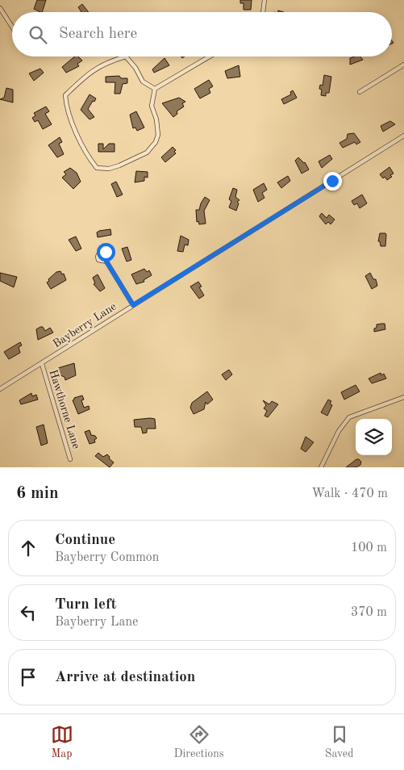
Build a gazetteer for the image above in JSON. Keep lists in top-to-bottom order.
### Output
{
  "streets": {
    "street": ["Bayberry Lane", "Hawthorne Lane"]
  },
  "crossings": [
    ["Bayberry Lane", "Hawthorne Lane"]
  ],
  "page": {
    "search": "Search here",
    "heading": ["6 min", "Walk · 470 m"],
    "list": [
      ["Continue", "Bayberry Common", "100 m"],
      ["Turn left", "Bayberry Lane", "370 m"],
      "Arrive at destination"
    ],
    "nav": ["Map", "Directions", "Saved"]
  }
}
